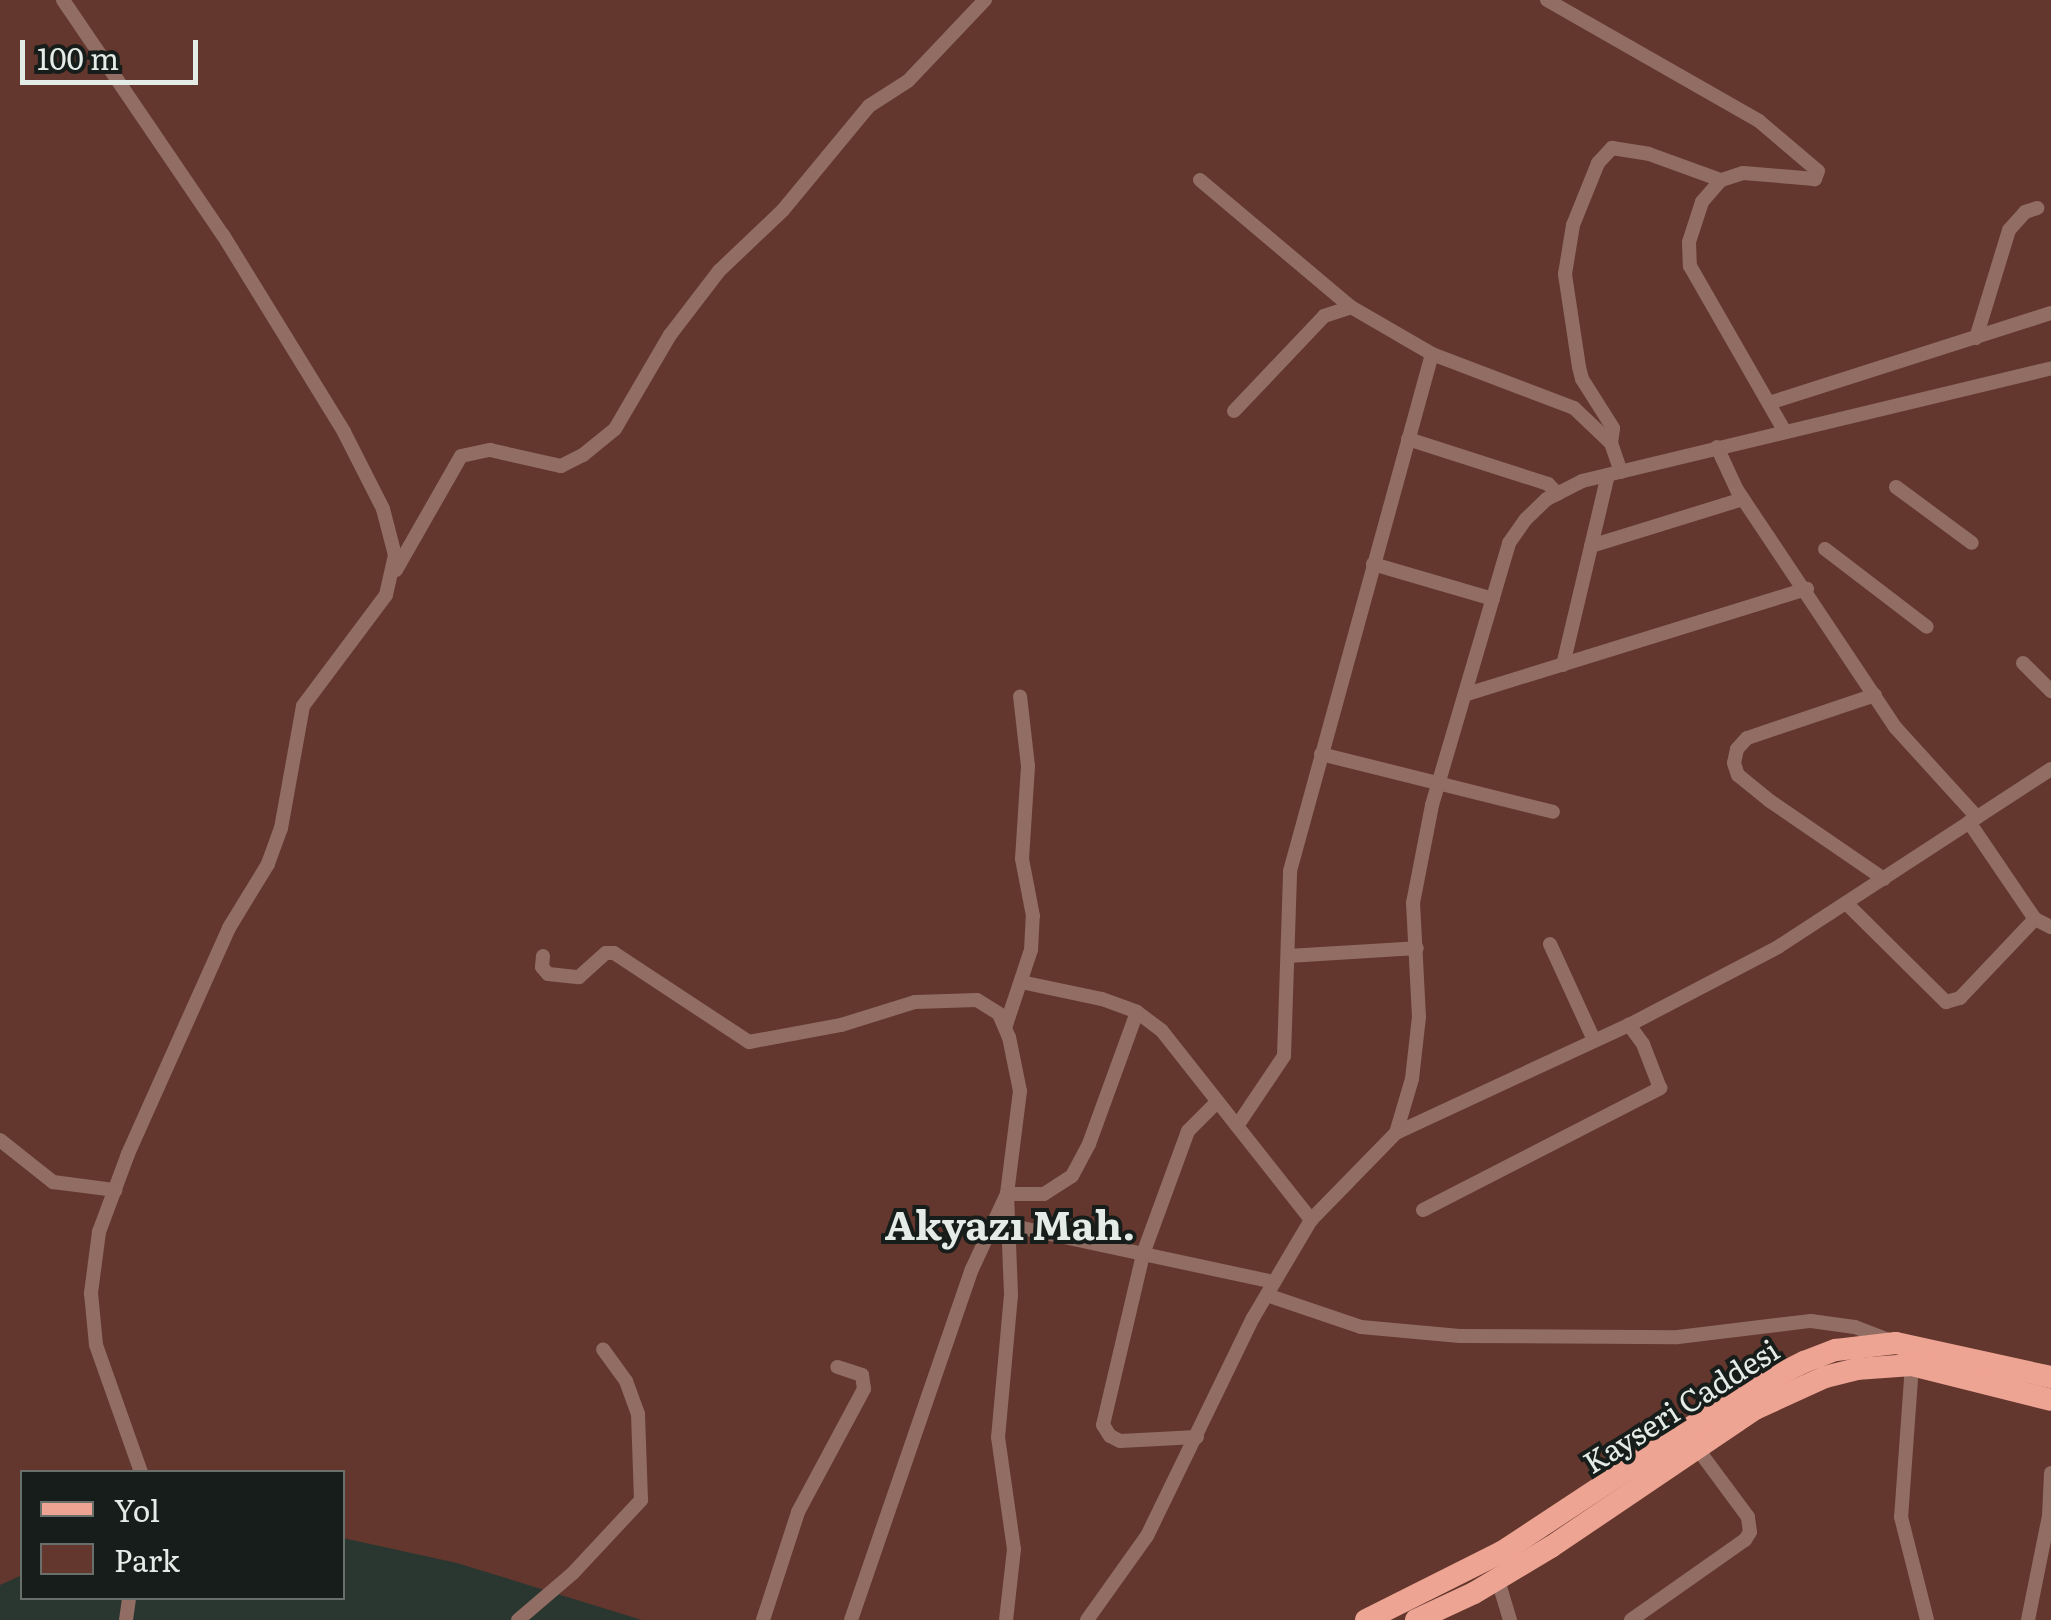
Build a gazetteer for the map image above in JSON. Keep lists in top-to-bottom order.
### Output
{
  "streets": {
    "main road": ["Kayseri Caddesi"]
  },
  "districts": ["Akyazı Mah."],
  "legend": ["Yol", "Park"],
  "scale_bar": "100 m"
}
